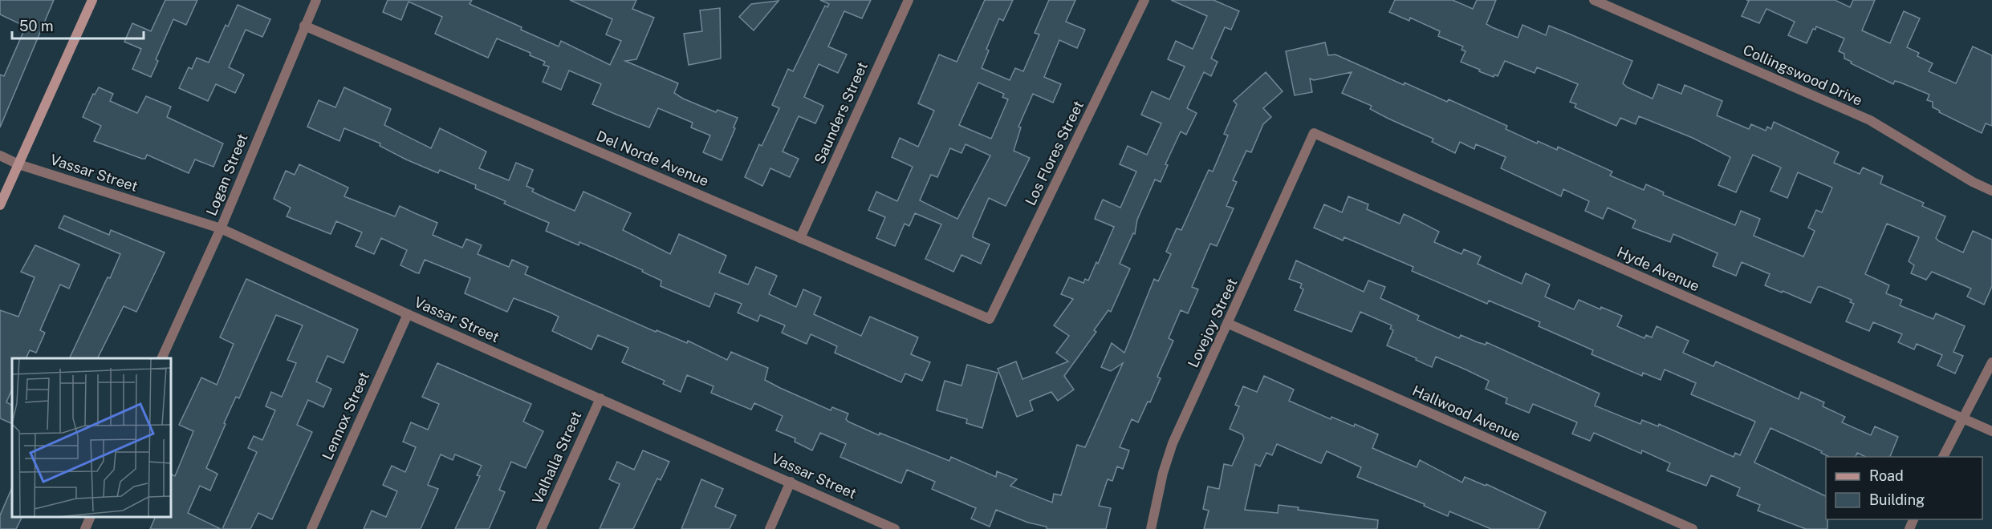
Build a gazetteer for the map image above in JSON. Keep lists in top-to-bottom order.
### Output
{
  "streets": {
    "street": [
      "Collingswood Drive",
      "Saunders Street",
      "Los Flores Street",
      "Del Norde Avenue",
      "Vassar Street",
      "Logan Street",
      "Hyde Avenue",
      "Lovejoy Street",
      "Hallwood Avenue",
      "Lennox Street",
      "Valhalla Street"
    ]
  },
  "crossings": [
    ["Saunders Street", "Del Norde Avenue"],
    ["Los Flores Street", "Del Norde Avenue"],
    ["Del Norde Avenue", "Logan Street"],
    ["Vassar Street", "Logan Street"],
    ["Vassar Street", "Lennox Street"],
    ["Vassar Street", "Valhalla Street"],
    ["Hyde Avenue", "Lovejoy Street"],
    ["Lovejoy Street", "Hallwood Avenue"]
  ],
  "legend": ["Road", "Building"],
  "scale_bar": "50 m"
}
